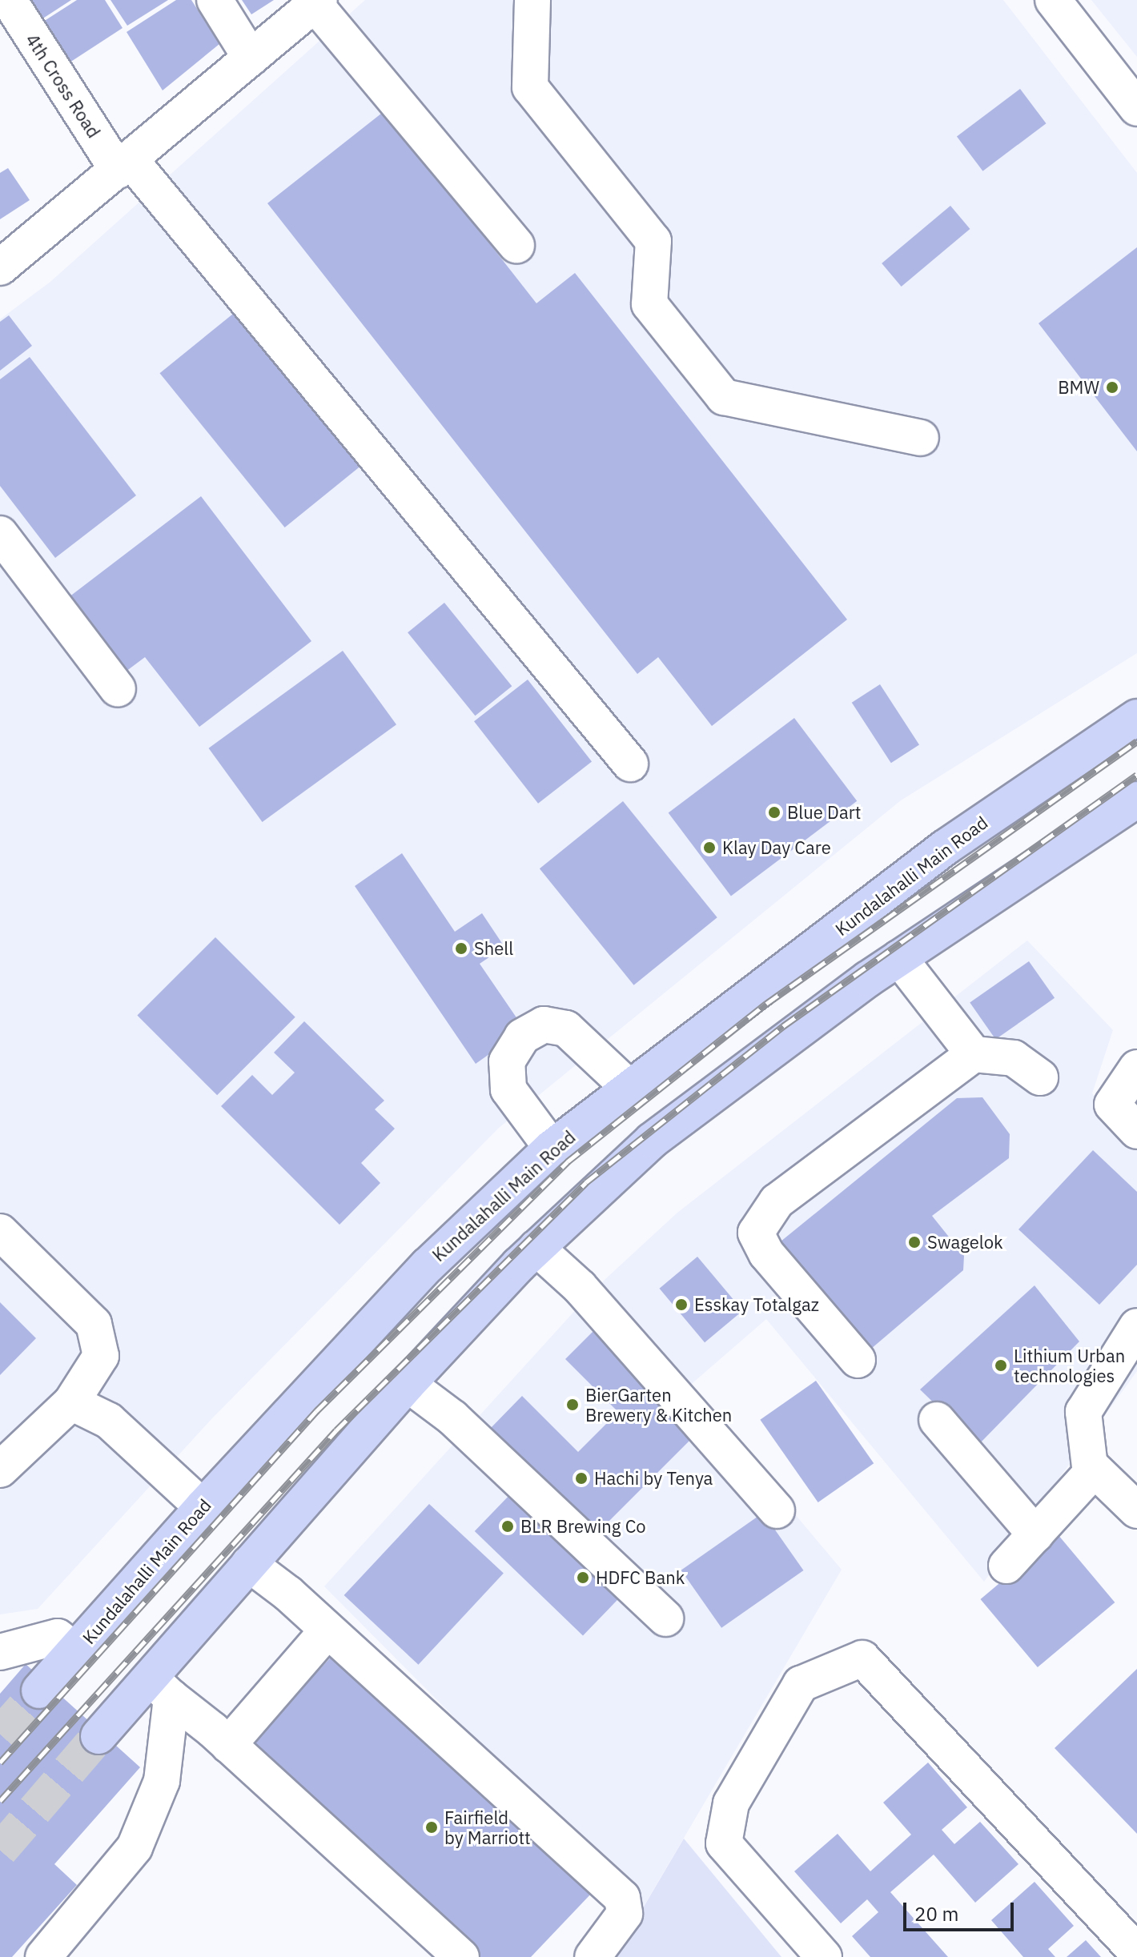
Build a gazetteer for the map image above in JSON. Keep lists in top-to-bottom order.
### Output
{
  "streets": {
    "main road": ["Kundalahalli Main Road"],
    "street": ["4th Cross Road"]
  },
  "places": [
    "BMW",
    "Blue Dart",
    "Klay Day Care",
    "Shell",
    "Swagelok",
    "Esskay Totalgaz",
    "Lithium Urban technologies",
    "BierGarten Brewery & Kitchen",
    "Hachi by Tenya",
    "BLR Brewing Co",
    "HDFC Bank",
    "Fairfield by Marriott"
  ],
  "scale_bar": "20 m"
}
